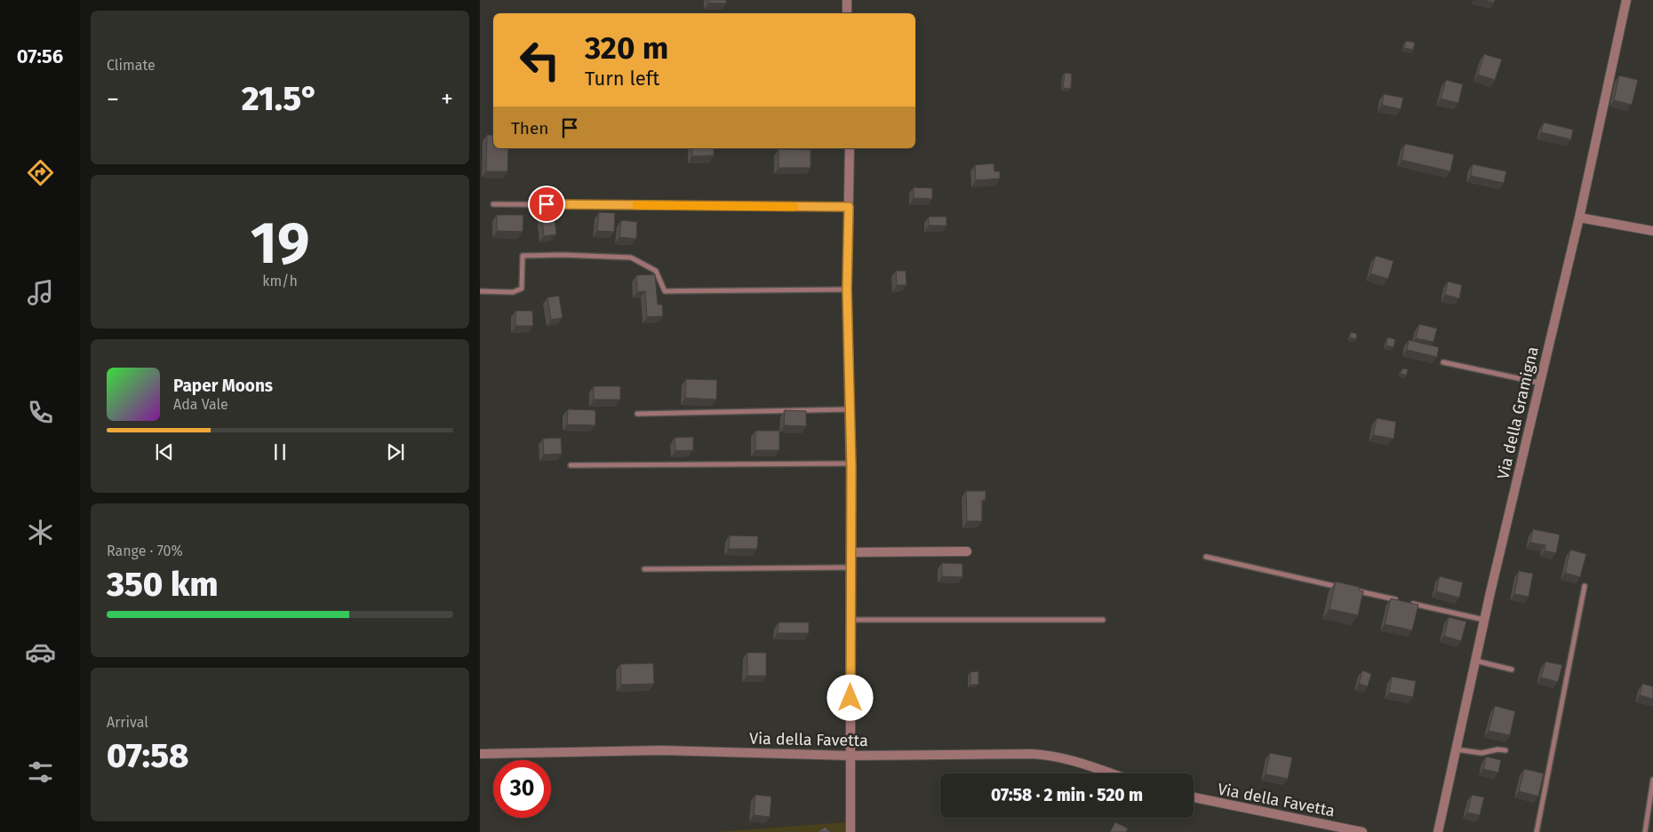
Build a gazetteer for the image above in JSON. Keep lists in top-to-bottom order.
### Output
{
  "streets": {
    "street": ["Via della Gramigna", "Via della Favetta"]
  },
  "page": {
    "tabs": "07:56",
    "tile": [
      "Climate",
      ["19", "km/h"],
      ["Range · 70%", "350 km"],
      ["Arrival", "07:58"]
    ],
    "turn": ["320 m", "Turn left"],
    "heat": ["−", "21.5°", "+"],
    "then": "Then",
    "song": ["Paper Moons", "Ada Vale"],
    "limit": "30",
    "trip": "07:58 · 2 min · 520 m"
  }
}
